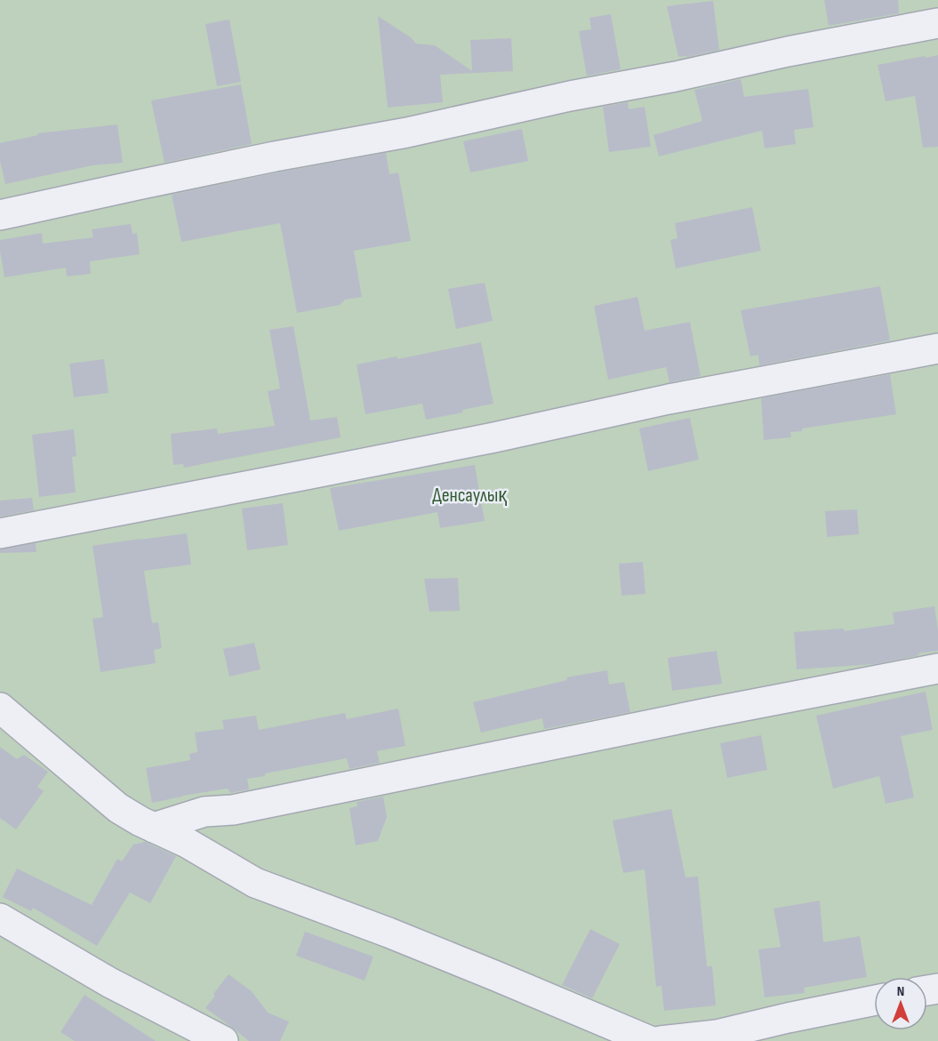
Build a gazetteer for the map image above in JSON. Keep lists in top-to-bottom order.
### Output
{
  "parks": ["Денсаулық"],
  "north": "top"
}
